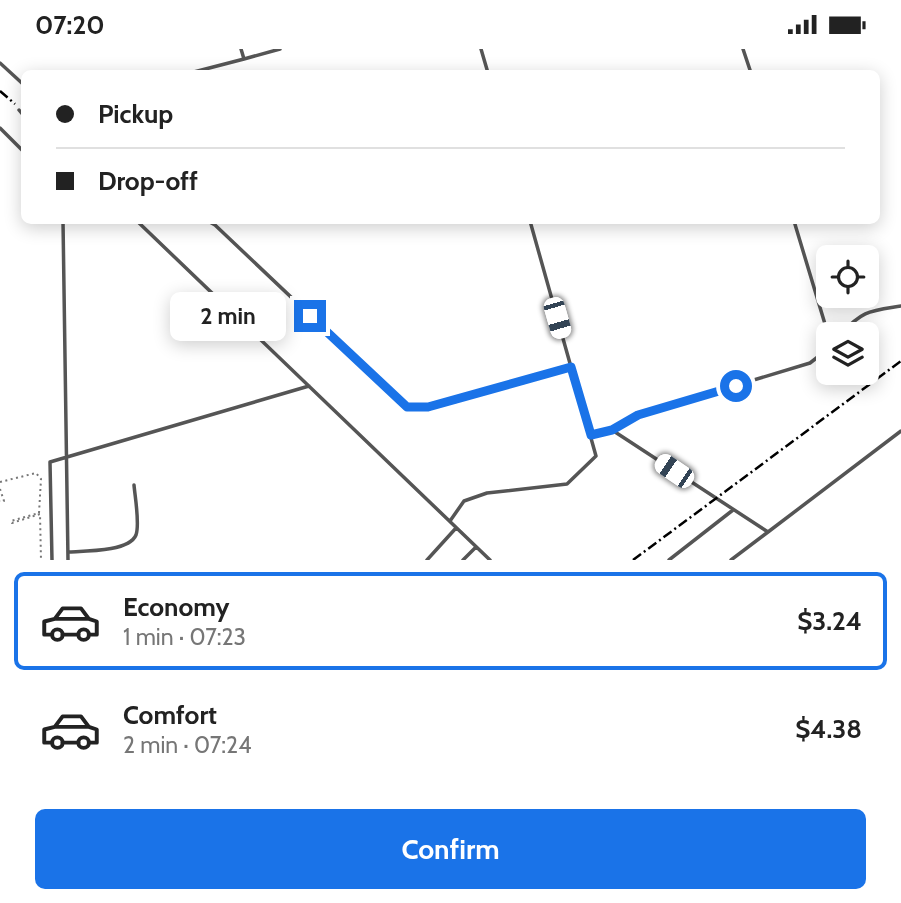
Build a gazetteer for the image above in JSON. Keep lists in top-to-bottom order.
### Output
{
  "page": {
    "status": "07:20",
    "banner": ["Pickup", "Drop-off"],
    "bubble": "2 min",
    "list": [
      {
        "name": "Economy",
        "note": "1 min · 07:23",
        "value": "$3.24"
      },
      {
        "name": "Comfort",
        "note": "2 min · 07:24",
        "value": "$4.38"
      }
    ],
    "buttons": "Confirm"
  }
}
